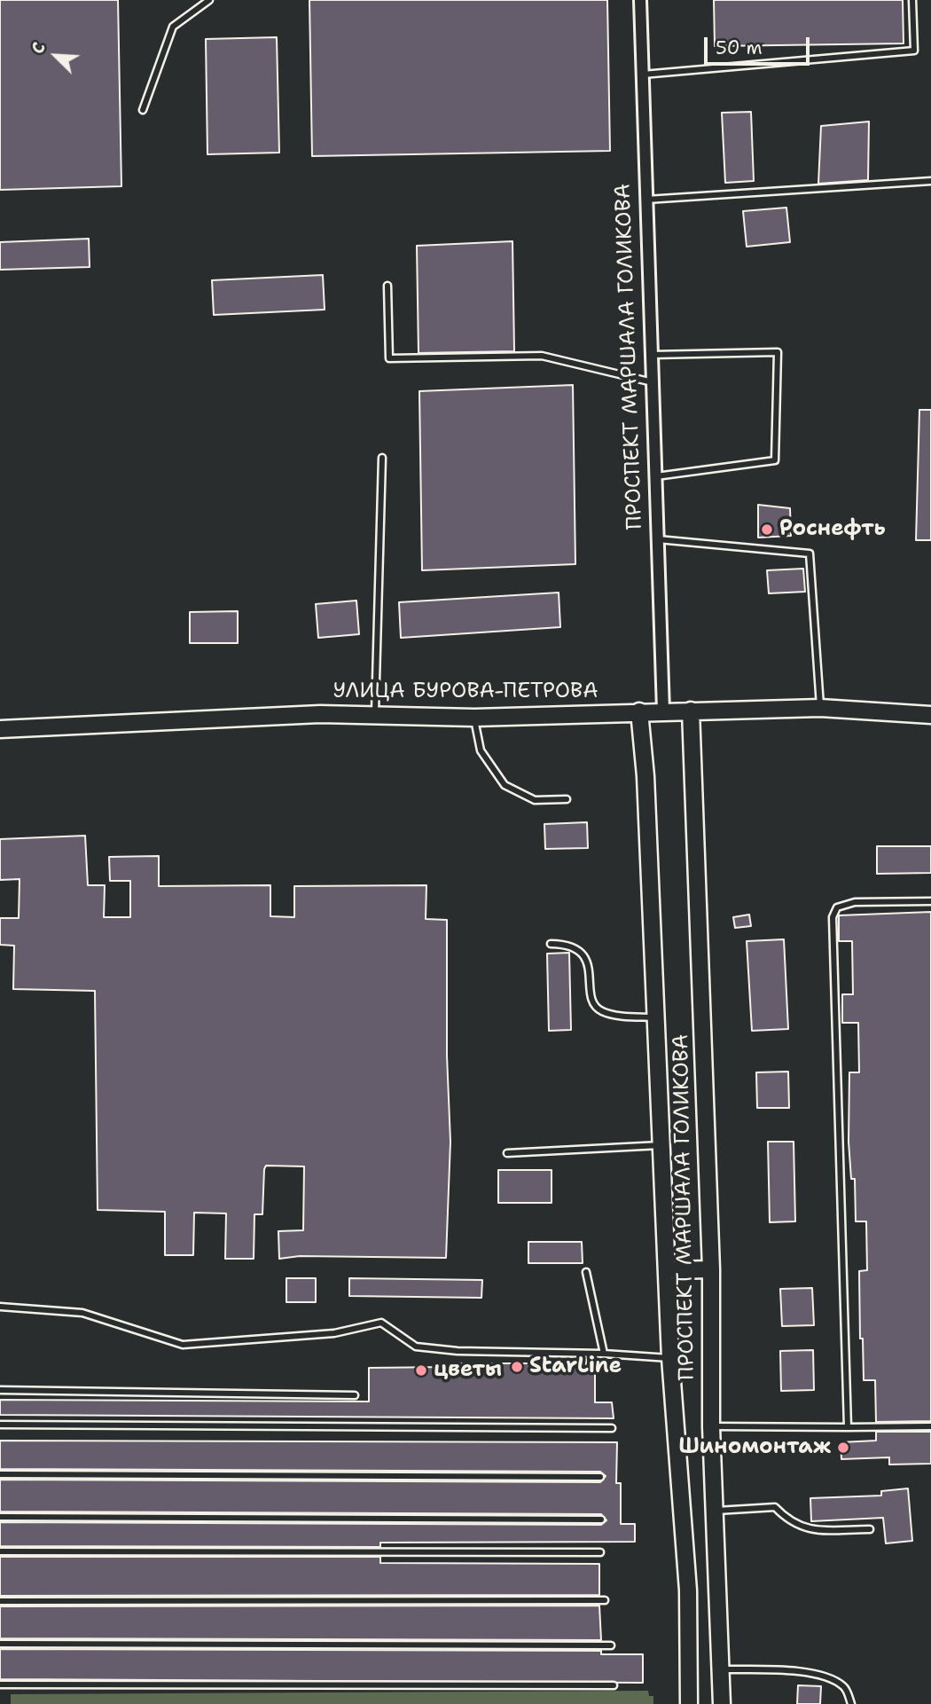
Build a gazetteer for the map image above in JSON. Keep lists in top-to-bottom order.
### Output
{
  "streets": {
    "main road": ["ПРОСПЕКТ МАРШАЛА ГОЛИКОВА", "УЛИЦА БУРОВА-ПЕТРОВА"]
  },
  "crossings": [
    ["ПРОСПЕКТ МАРШАЛА ГОЛИКОВА", "УЛИЦА БУРОВА-ПЕТРОВА"]
  ],
  "places": [
    "Роснефть",
    "StarLine",
    "цветы",
    "Шиномонтаж"
  ],
  "scale_bar": "50 m",
  "north": "top left"
}
